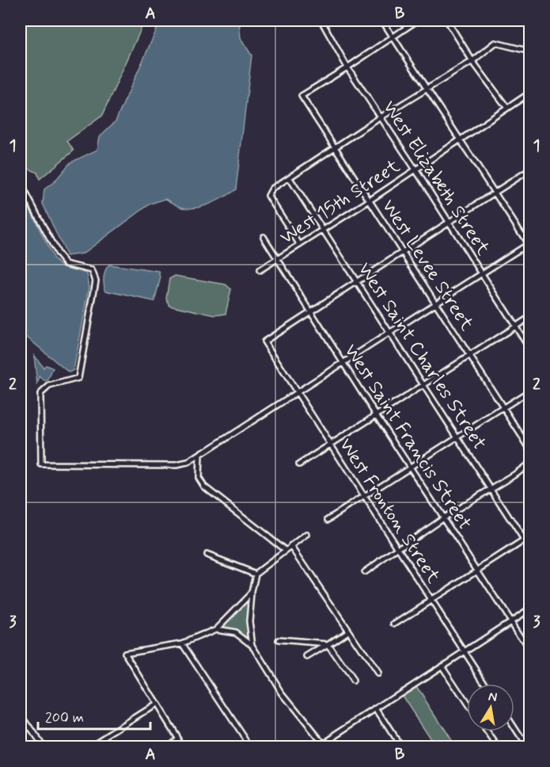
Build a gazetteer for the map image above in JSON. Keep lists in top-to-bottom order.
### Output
{
  "streets": {
    "street": [
      "West Elizabeth Street",
      "West 15th Street",
      "West Levee Street",
      "West Saint Charles Street",
      "West Saint Francis Street",
      "West Fronton Street"
    ]
  },
  "crossings": [
    ["West Elizabeth Street", "West 15th Street"],
    ["West Elizabeth Street", "West Levee Street"],
    ["West 15th Street", "West Levee Street"],
    ["West 15th Street", "West Saint Charles Street"],
    ["West 15th Street", "West Saint Francis Street"],
    ["West Saint Francis Street", "West Fronton Street"]
  ],
  "scale_bar": "200 m",
  "north": "top",
  "grid": {
    "columns": ["A", "B"],
    "rows": ["1", "2", "3"]
  }
}
